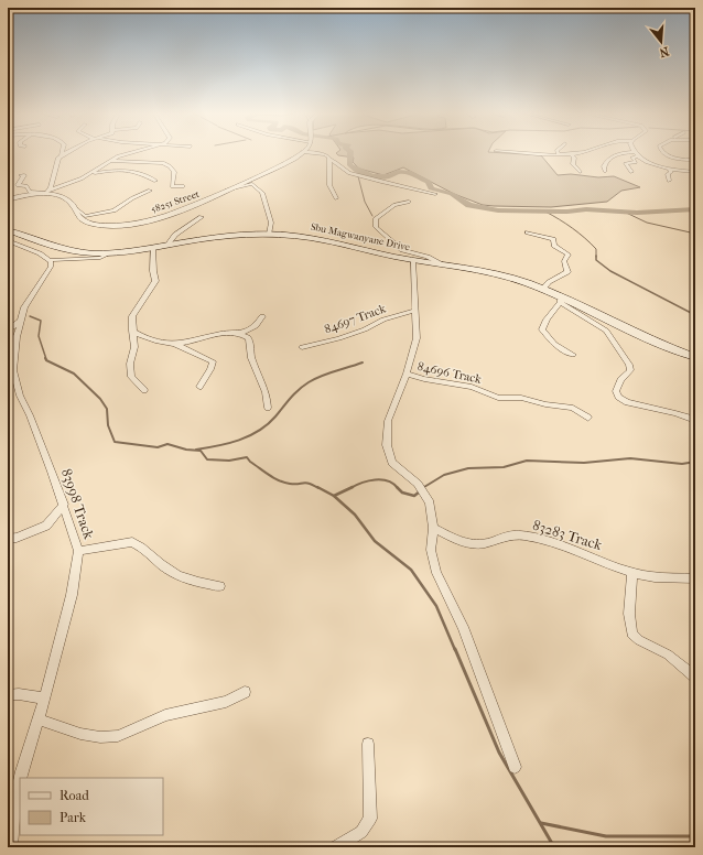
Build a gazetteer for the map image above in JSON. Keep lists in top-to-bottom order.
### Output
{
  "streets": {
    "main road": ["Sbu Magwanyane Drive"],
    "street": [
      "58251 Street",
      "84697 Track",
      "84696 Track",
      "83998 Track",
      "83283 Track"
    ]
  },
  "legend": ["Road", "Park"],
  "north": "bottom"
}
